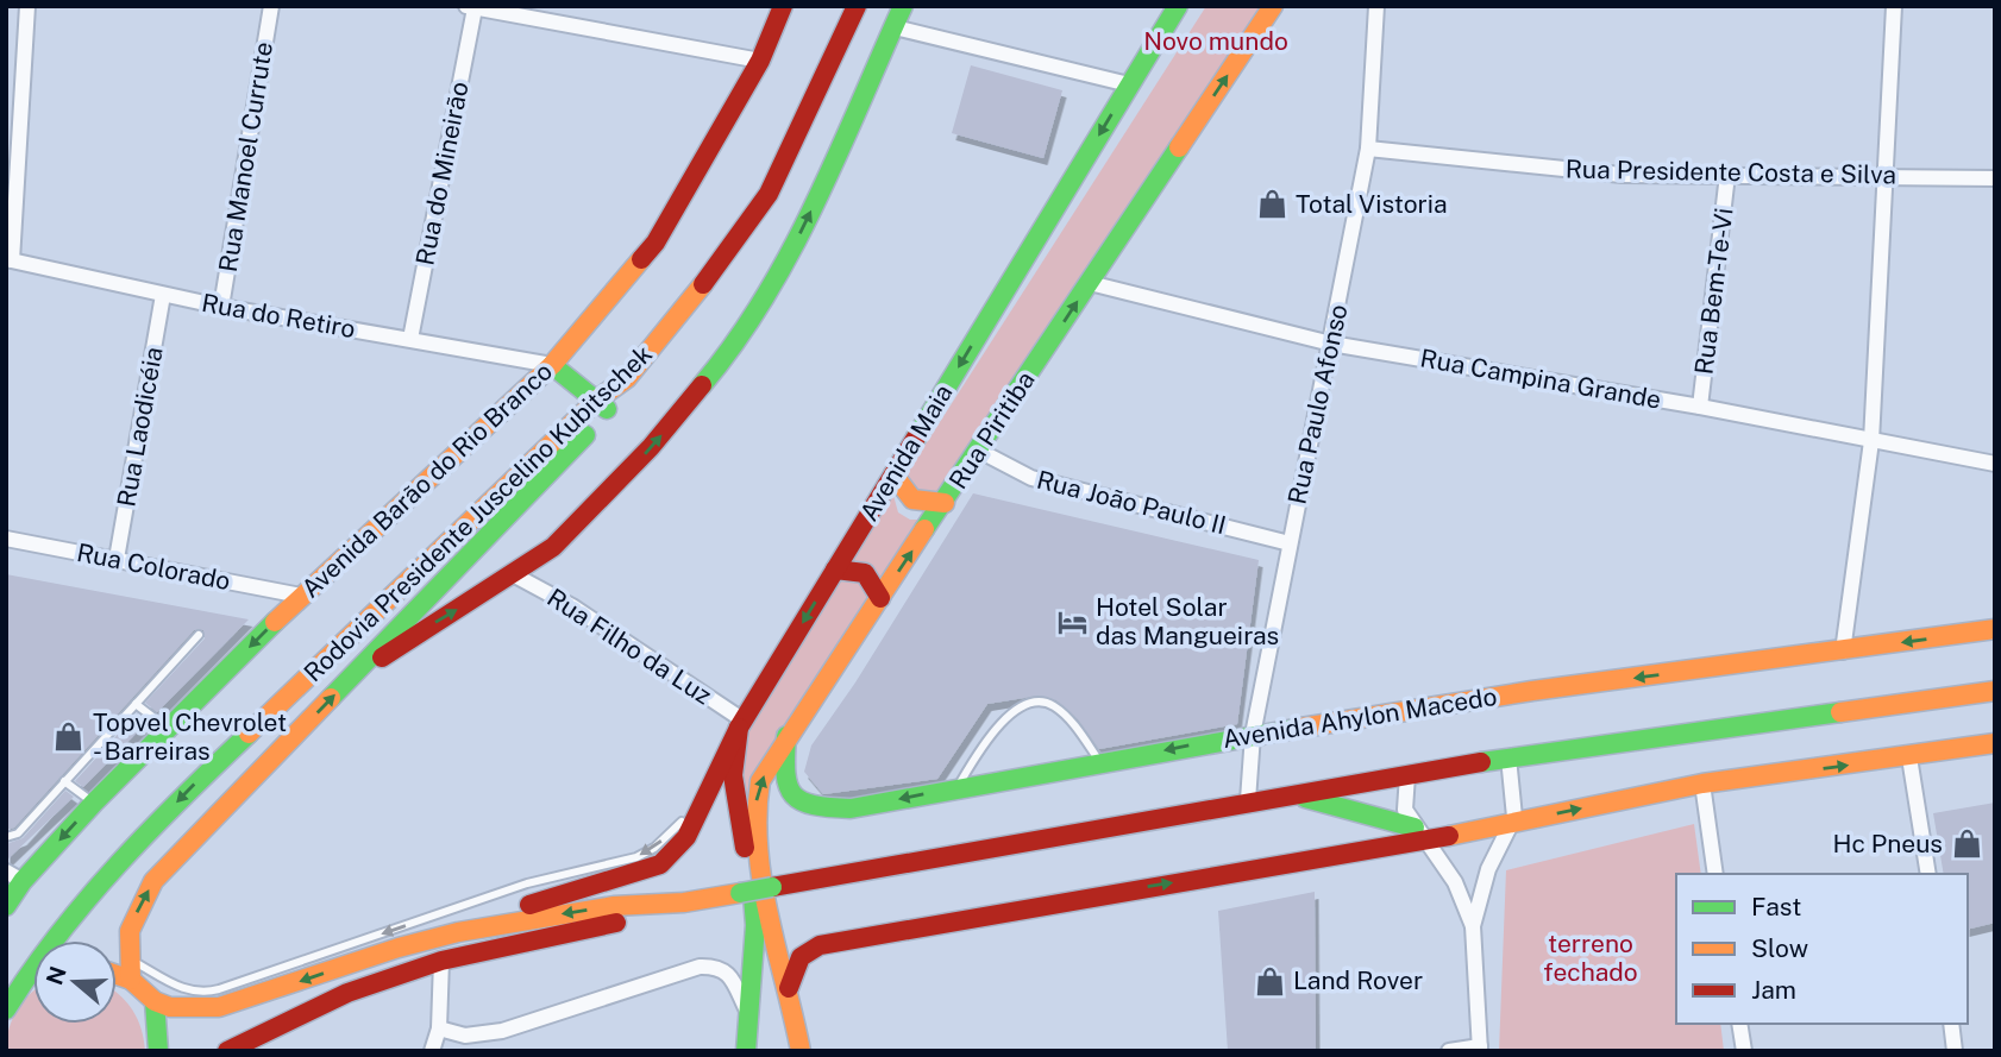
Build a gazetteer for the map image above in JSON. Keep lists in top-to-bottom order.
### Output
{
  "streets": {
    "main road": [
      "Rua Piritiba",
      "Avenida Maia",
      "Avenida Barão do Rio Branco",
      "Rodovia Presidente Juscelino Kubitschek",
      "Avenida Ahylon Macedo"
    ],
    "street": [
      "Rua Manoel Currute",
      "Rua Presidente Costa e Silva",
      "Rua do Mineirão",
      "Rua Bem-Te-Vi",
      "Rua do Retiro",
      "Rua Campina Grande",
      "Rua Paulo Afonso",
      "Rua Laodicéia",
      "Rua João Paulo II",
      "Rua Colorado",
      "Rua Filho da Luz"
    ]
  },
  "crossings": [
    ["Rua Manoel Currute", "Rua do Retiro"],
    ["Rua Presidente Costa e Silva", "Rua Bem-Te-Vi"],
    ["Rua Presidente Costa e Silva", "Rua Paulo Afonso"],
    ["Rua do Mineirão", "Rua do Retiro"],
    ["Rua Bem-Te-Vi", "Rua Campina Grande"],
    ["Rua do Retiro", "Rua Laodicéia"],
    ["Rua do Retiro", "Avenida Barão do Rio Branco"],
    ["Rua Campina Grande", "Rua Paulo Afonso"],
    ["Rua Campina Grande", "Rua Piritiba"],
    ["Rua Paulo Afonso", "Rua João Paulo II"],
    ["Rua Paulo Afonso", "Avenida Ahylon Macedo"],
    ["Rua Laodicéia", "Rua Colorado"],
    ["Rua Piritiba", "Rua João Paulo II"],
    ["Rua Piritiba", "Avenida Ahylon Macedo"],
    ["Avenida Maia", "Rua Filho da Luz"],
    ["Avenida Barão do Rio Branco", "Rua Colorado"]
  ],
  "one_way": ["Rua Piritiba", "Avenida Maia"],
  "parks": ["Novo mundo", "terreno fechado"],
  "places": {
    "shop": [
      "Total Vistoria",
      "Topvel Chevrolet - Barreiras",
      "Hc Pneus",
      "Land Rover"
    ],
    "hotel": ["Hotel Solar das Mangueiras"]
  },
  "legend": ["Fast", "Slow", "Jam"],
  "north": "left"
}
